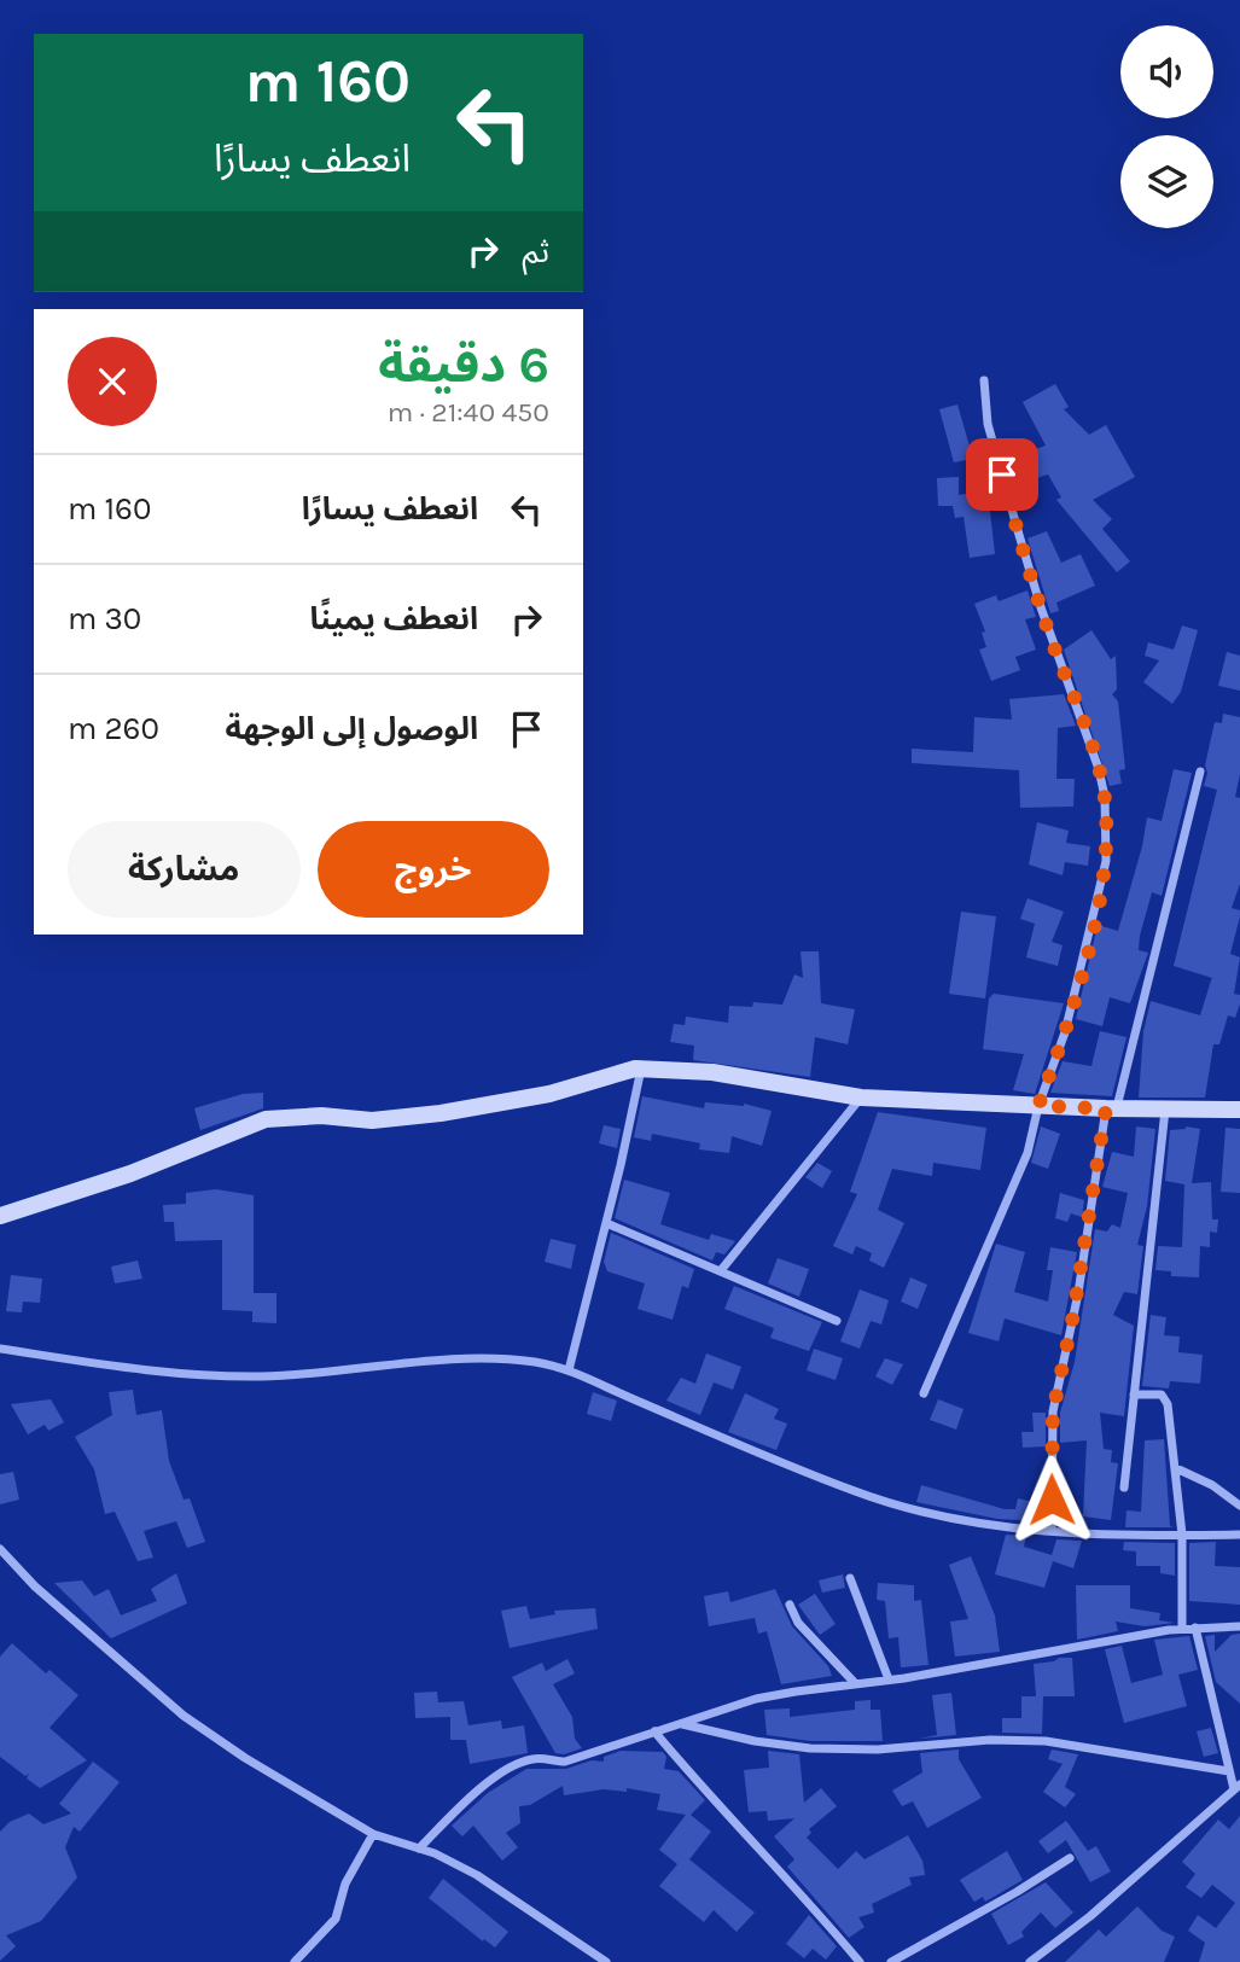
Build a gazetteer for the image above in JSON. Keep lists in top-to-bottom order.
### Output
{
  "page": {
    "turn": ["160 m", "انعطف يسارًا"],
    "then": "ثم",
    "heading": ["6 دقيقة", "450 m · 21:40"],
    "list": [
      {
        "name": "انعطف يسارًا",
        "value": "160 m"
      },
      {
        "name": "انعطف يمينًا",
        "value": "30 m"
      },
      {
        "name": "الوصول إلى الوجهة",
        "value": "260 m"
      }
    ],
    "buttons": ["خروج", "مشاركة"]
  }
}
